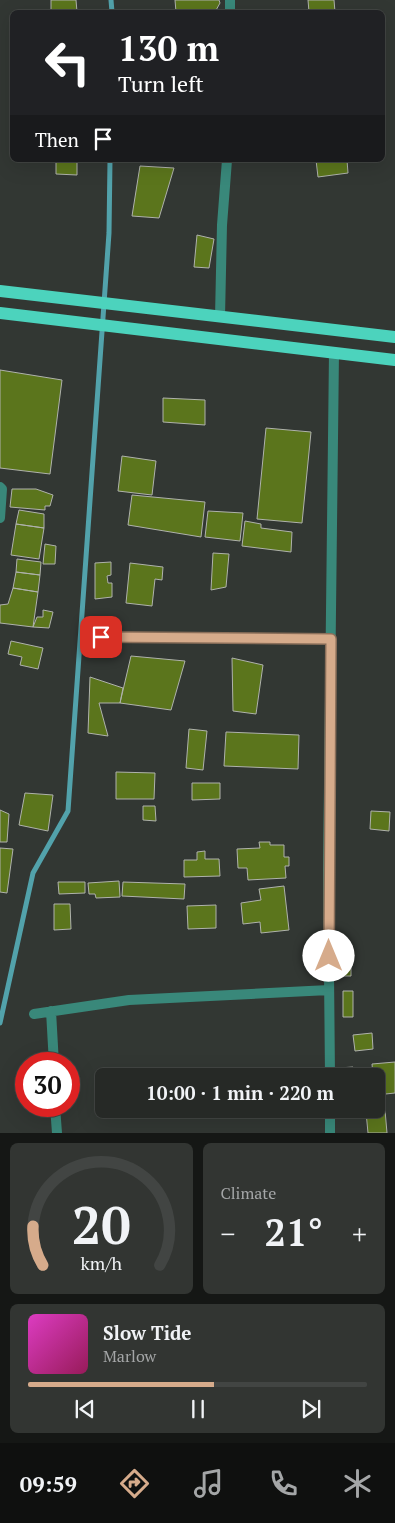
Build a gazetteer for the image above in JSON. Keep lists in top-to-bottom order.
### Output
{
  "page": {
    "turn": ["130 m", "Turn left"],
    "then": "Then",
    "limit": "30",
    "trip": "10:00 · 1 min · 220 m",
    "tile": "Climate",
    "heat": ["−", "21°", "+"],
    "song": ["Slow Tide", "Marlow"],
    "tabs": "09:59",
    "gauge": ["20", "km/h"]
  }
}
